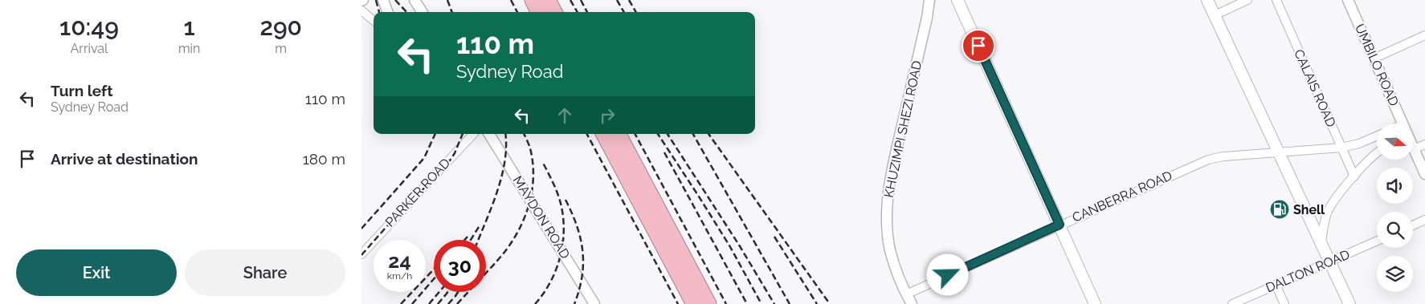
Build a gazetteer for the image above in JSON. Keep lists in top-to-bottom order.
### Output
{
  "streets": {
    "street": [
      "UMBILO ROAD",
      "CALAIS ROAD",
      "KHUZIMPI SHEZI ROAD",
      "PARKER ROAD",
      "CANBERRA ROAD",
      "MAYDON ROAD",
      "DALTON ROAD"
    ]
  },
  "crossings": [
    ["CALAIS ROAD", "CANBERRA ROAD"],
    ["KHUZIMPI SHEZI ROAD", "CANBERRA ROAD"]
  ],
  "places": {
    "fuel station": ["Shell"]
  },
  "north": "right",
  "page": {
    "eta": [
      "10:49",
      "Arrival",
      "1",
      "min",
      "290",
      "m"
    ],
    "turn": ["110 m", "Sydney Road"],
    "list": [
      {
        "name": "Turn left",
        "note": "Sydney Road",
        "value": "110 m"
      },
      {
        "name": "Arrive at destination",
        "value": "180 m"
      }
    ],
    "speed": "24 km/h",
    "limit": "30",
    "buttons": ["Exit", "Share"]
  }
}
